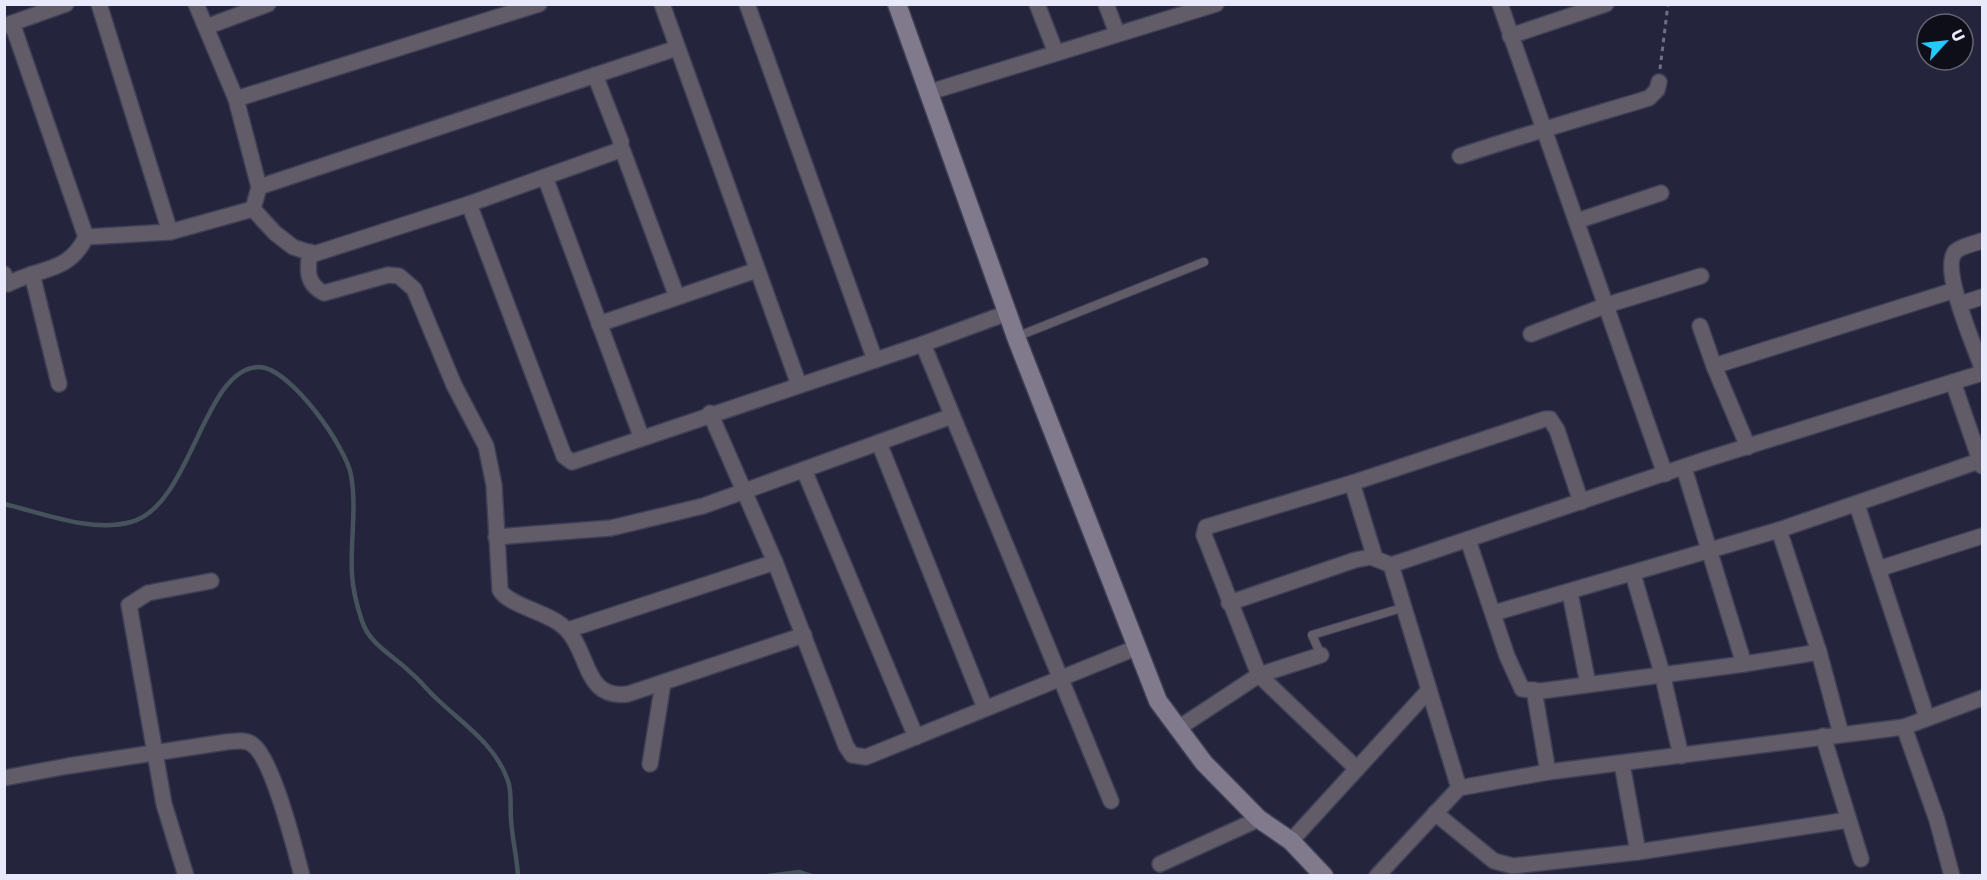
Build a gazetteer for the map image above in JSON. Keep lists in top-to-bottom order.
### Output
{
  "north": "top right"
}
